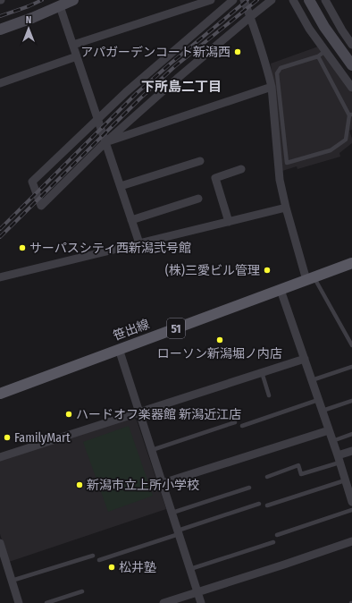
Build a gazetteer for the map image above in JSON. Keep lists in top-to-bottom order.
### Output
{
  "streets": {
    "main road": ["51", "笹出線"]
  },
  "districts": ["下所島二丁目"],
  "places": [
    "アパガーデンコート新潟西",
    "サーパスシティ西新潟弐号館",
    "(株)三愛ビル管理",
    "ローソン新潟堀ノ内店",
    "ハードオフ楽器館 新潟近江店",
    "FamilyMart",
    "新潟市立上所小学校",
    "松井塾"
  ],
  "north": "top"
}
